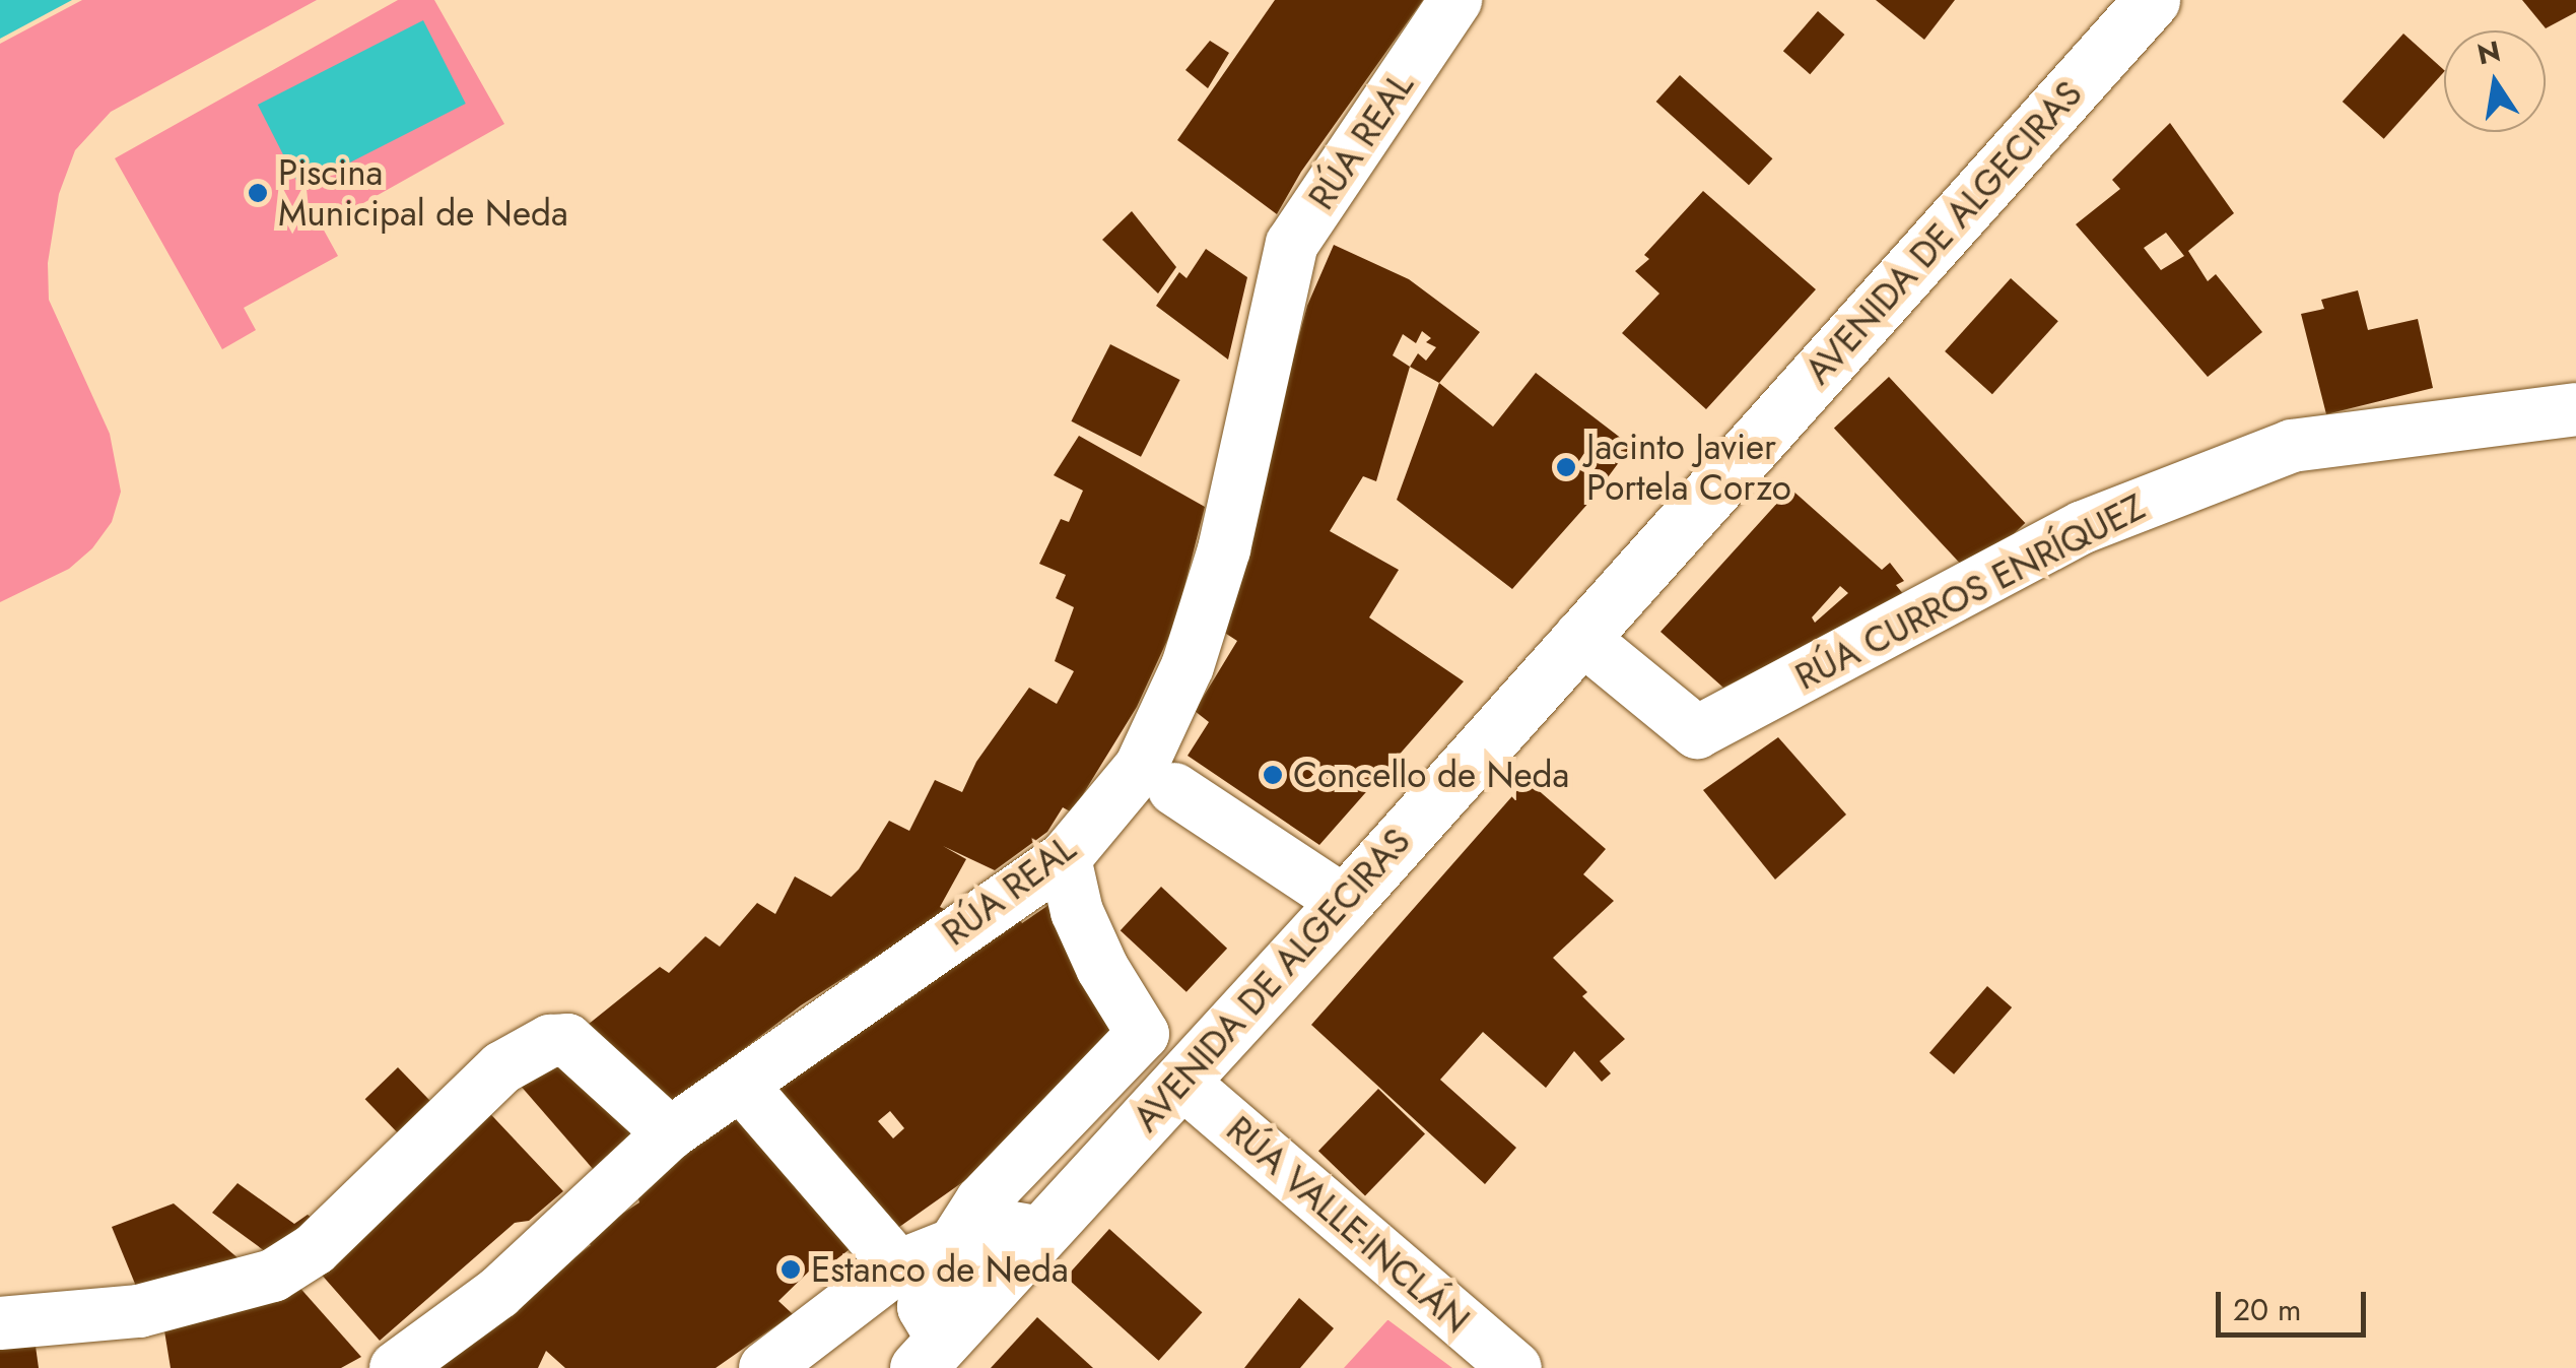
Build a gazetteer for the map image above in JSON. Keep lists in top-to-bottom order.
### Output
{
  "streets": {
    "main road": ["AVENIDA DE ALGECIRAS"],
    "street": ["RÚA REAL", "RÚA CURROS ENRÍQUEZ", "RÚA VALLE-INCLÁN"]
  },
  "crossings": [
    ["AVENIDA DE ALGECIRAS", "RÚA CURROS ENRÍQUEZ"],
    ["AVENIDA DE ALGECIRAS", "RÚA VALLE-INCLÁN"]
  ],
  "places": [
    "Piscina Municipal de Neda",
    "Jacinto Javier Portela Corzo",
    "Concello de Neda",
    "Estanco de Neda"
  ],
  "scale_bar": "20 m",
  "north": "top"
}
